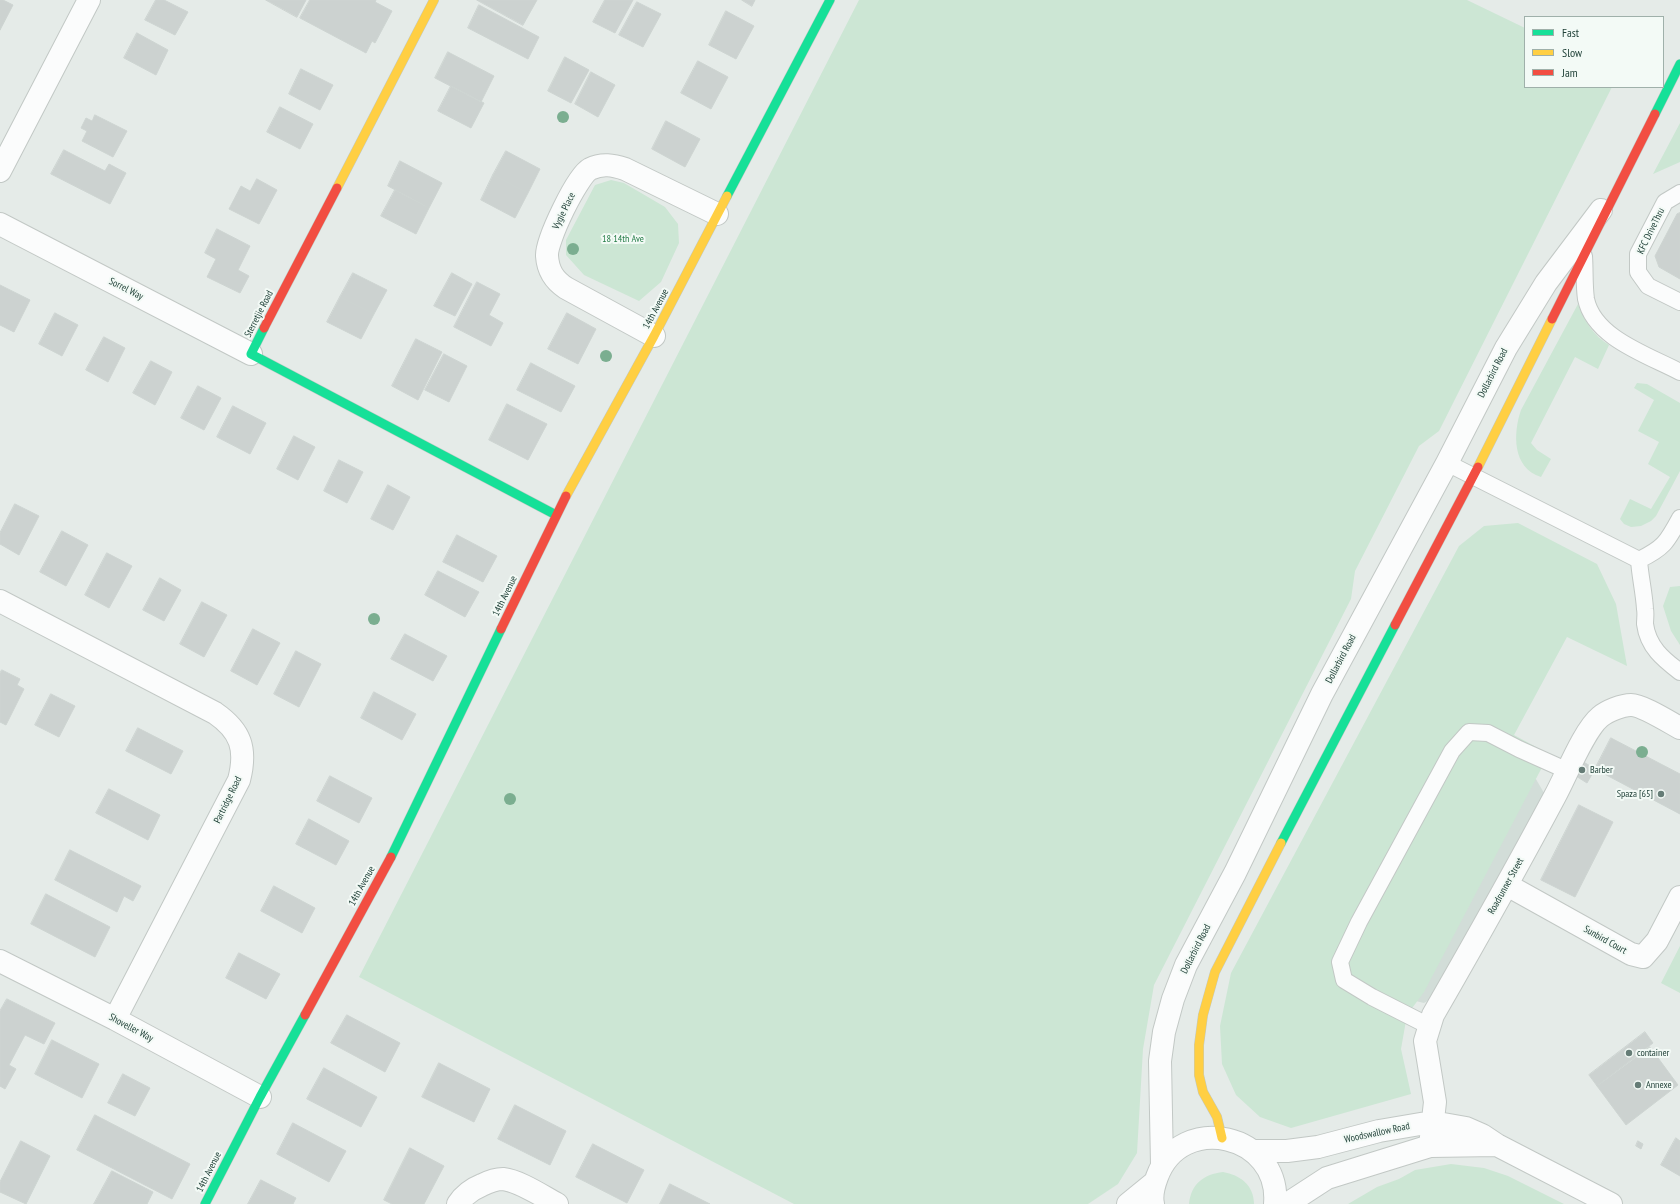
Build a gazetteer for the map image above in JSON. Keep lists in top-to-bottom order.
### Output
{
  "streets": {
    "street": [
      "Vygie Place",
      "Sorrel Way",
      "14th Avenue",
      "Sterretjie Road",
      "Dollarbird Road",
      "Partridge Road",
      "Roadrunner Street",
      "Sunbird Court",
      "Shoveller Way",
      "Woodswallow Road"
    ],
    "lane": ["KFC DriveThru"]
  },
  "crossings": [
    ["Vygie Place", "14th Avenue"],
    ["Sorrel Way", "Sterretjie Road"],
    ["14th Avenue", "Sterretjie Road"],
    ["14th Avenue", "Shoveller Way"],
    ["Partridge Road", "Shoveller Way"],
    ["Roadrunner Street", "Sunbird Court"],
    ["Roadrunner Street", "Woodswallow Road"]
  ],
  "parks": ["18 14th Ave"],
  "places": [
    "Barber",
    "Spaza [65]",
    "container",
    "Annexe"
  ],
  "legend": ["Fast", "Slow", "Jam"]
}
